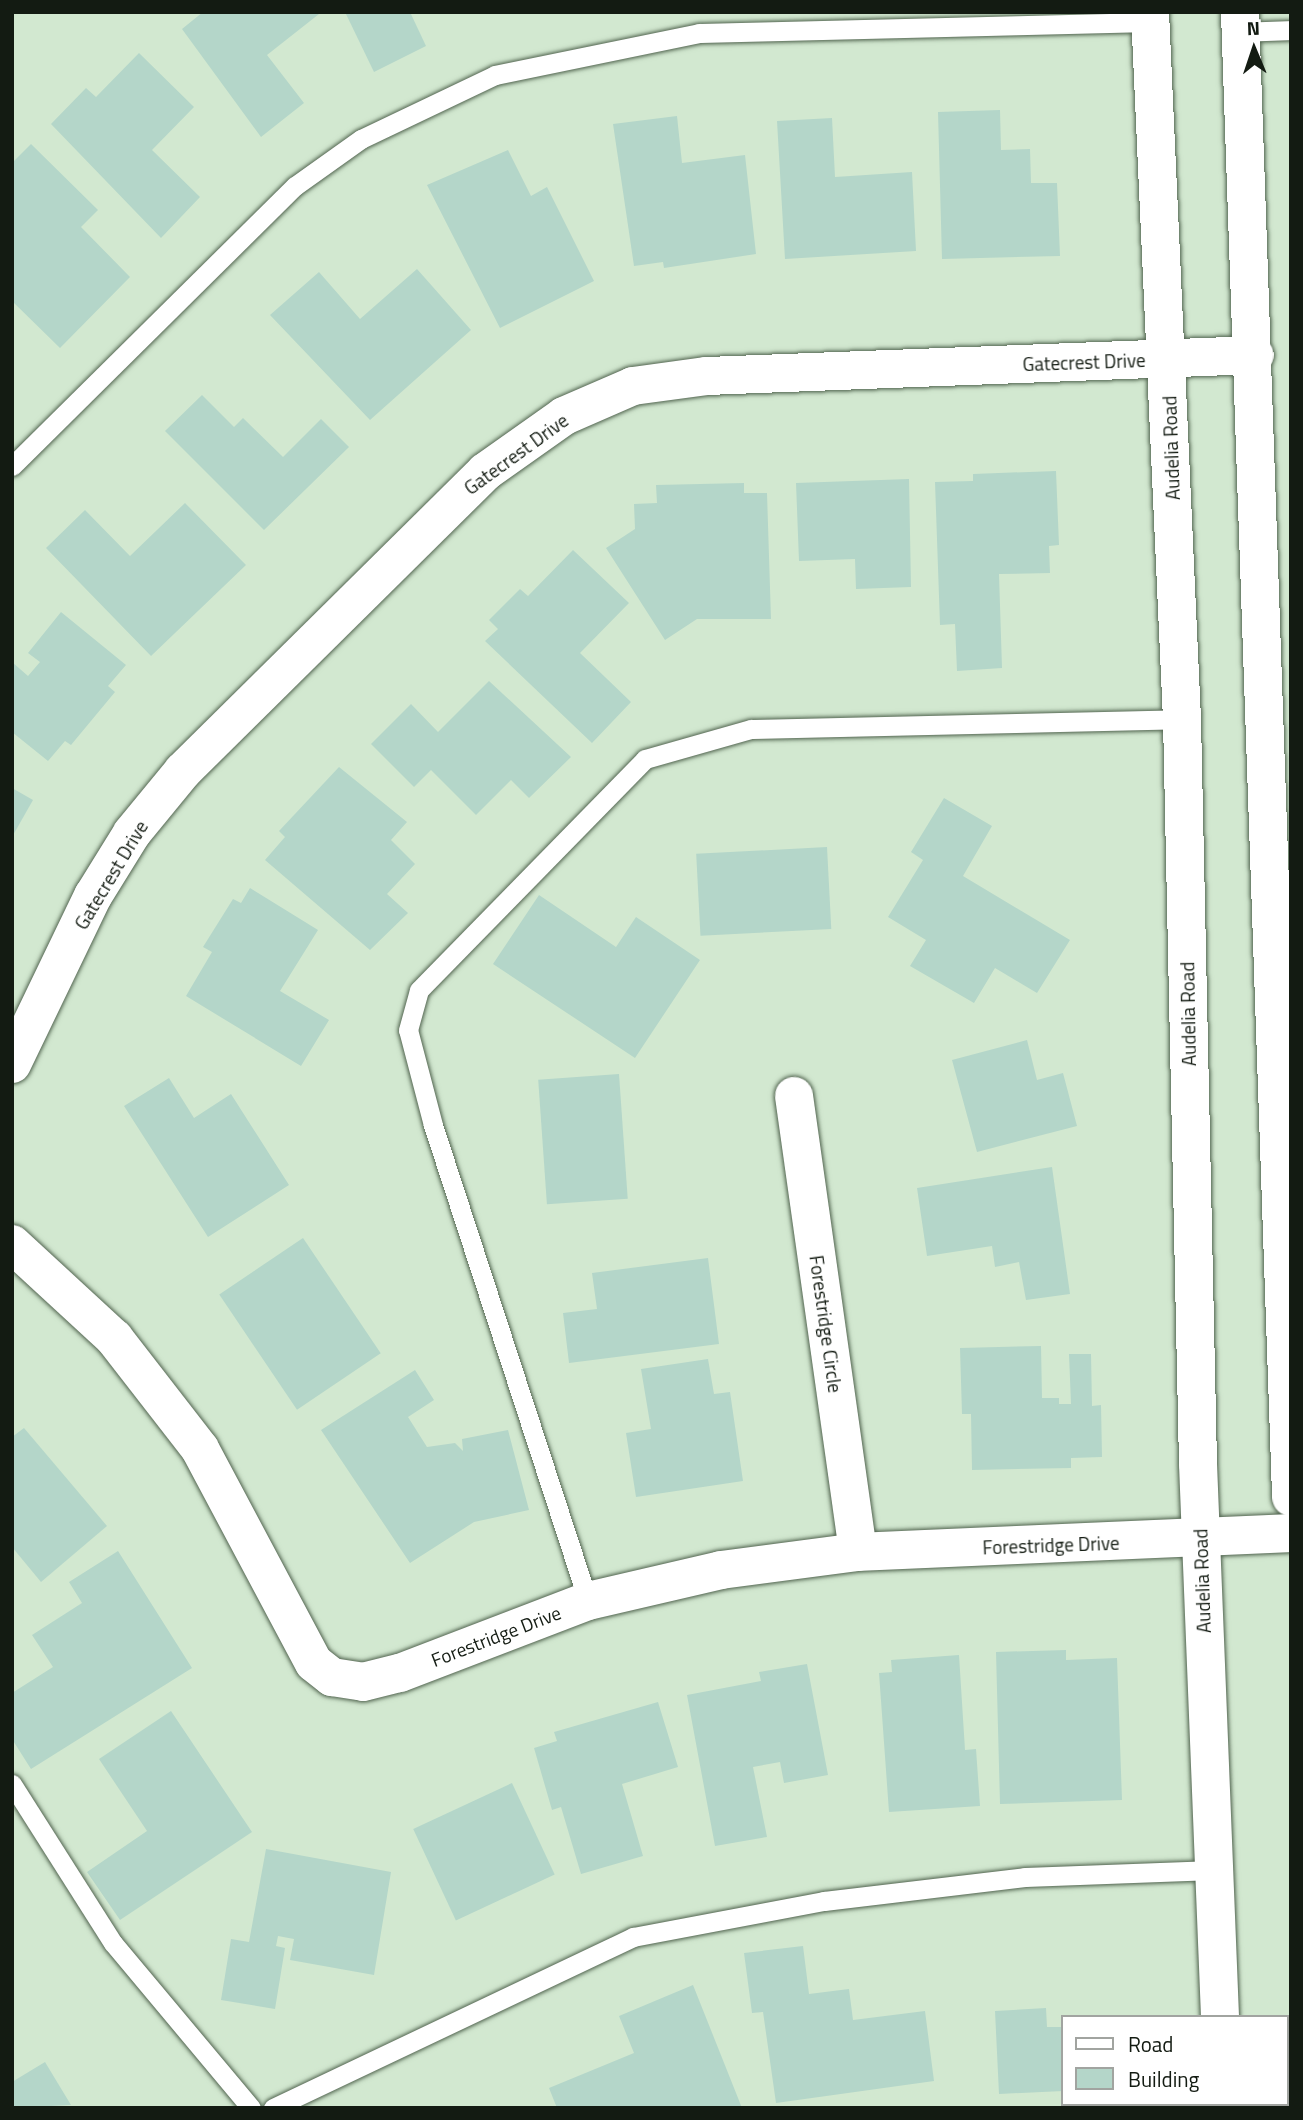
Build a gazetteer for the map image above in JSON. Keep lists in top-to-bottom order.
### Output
{
  "streets": {
    "street": [
      "Gatecrest Drive",
      "Audelia Road",
      "Forestridge Circle",
      "Forestridge Drive"
    ]
  },
  "crossings": [
    ["Gatecrest Drive", "Audelia Road"],
    ["Audelia Road", "Forestridge Drive"],
    ["Forestridge Circle", "Forestridge Drive"]
  ],
  "legend": ["Road", "Building"],
  "north": "top"
}
